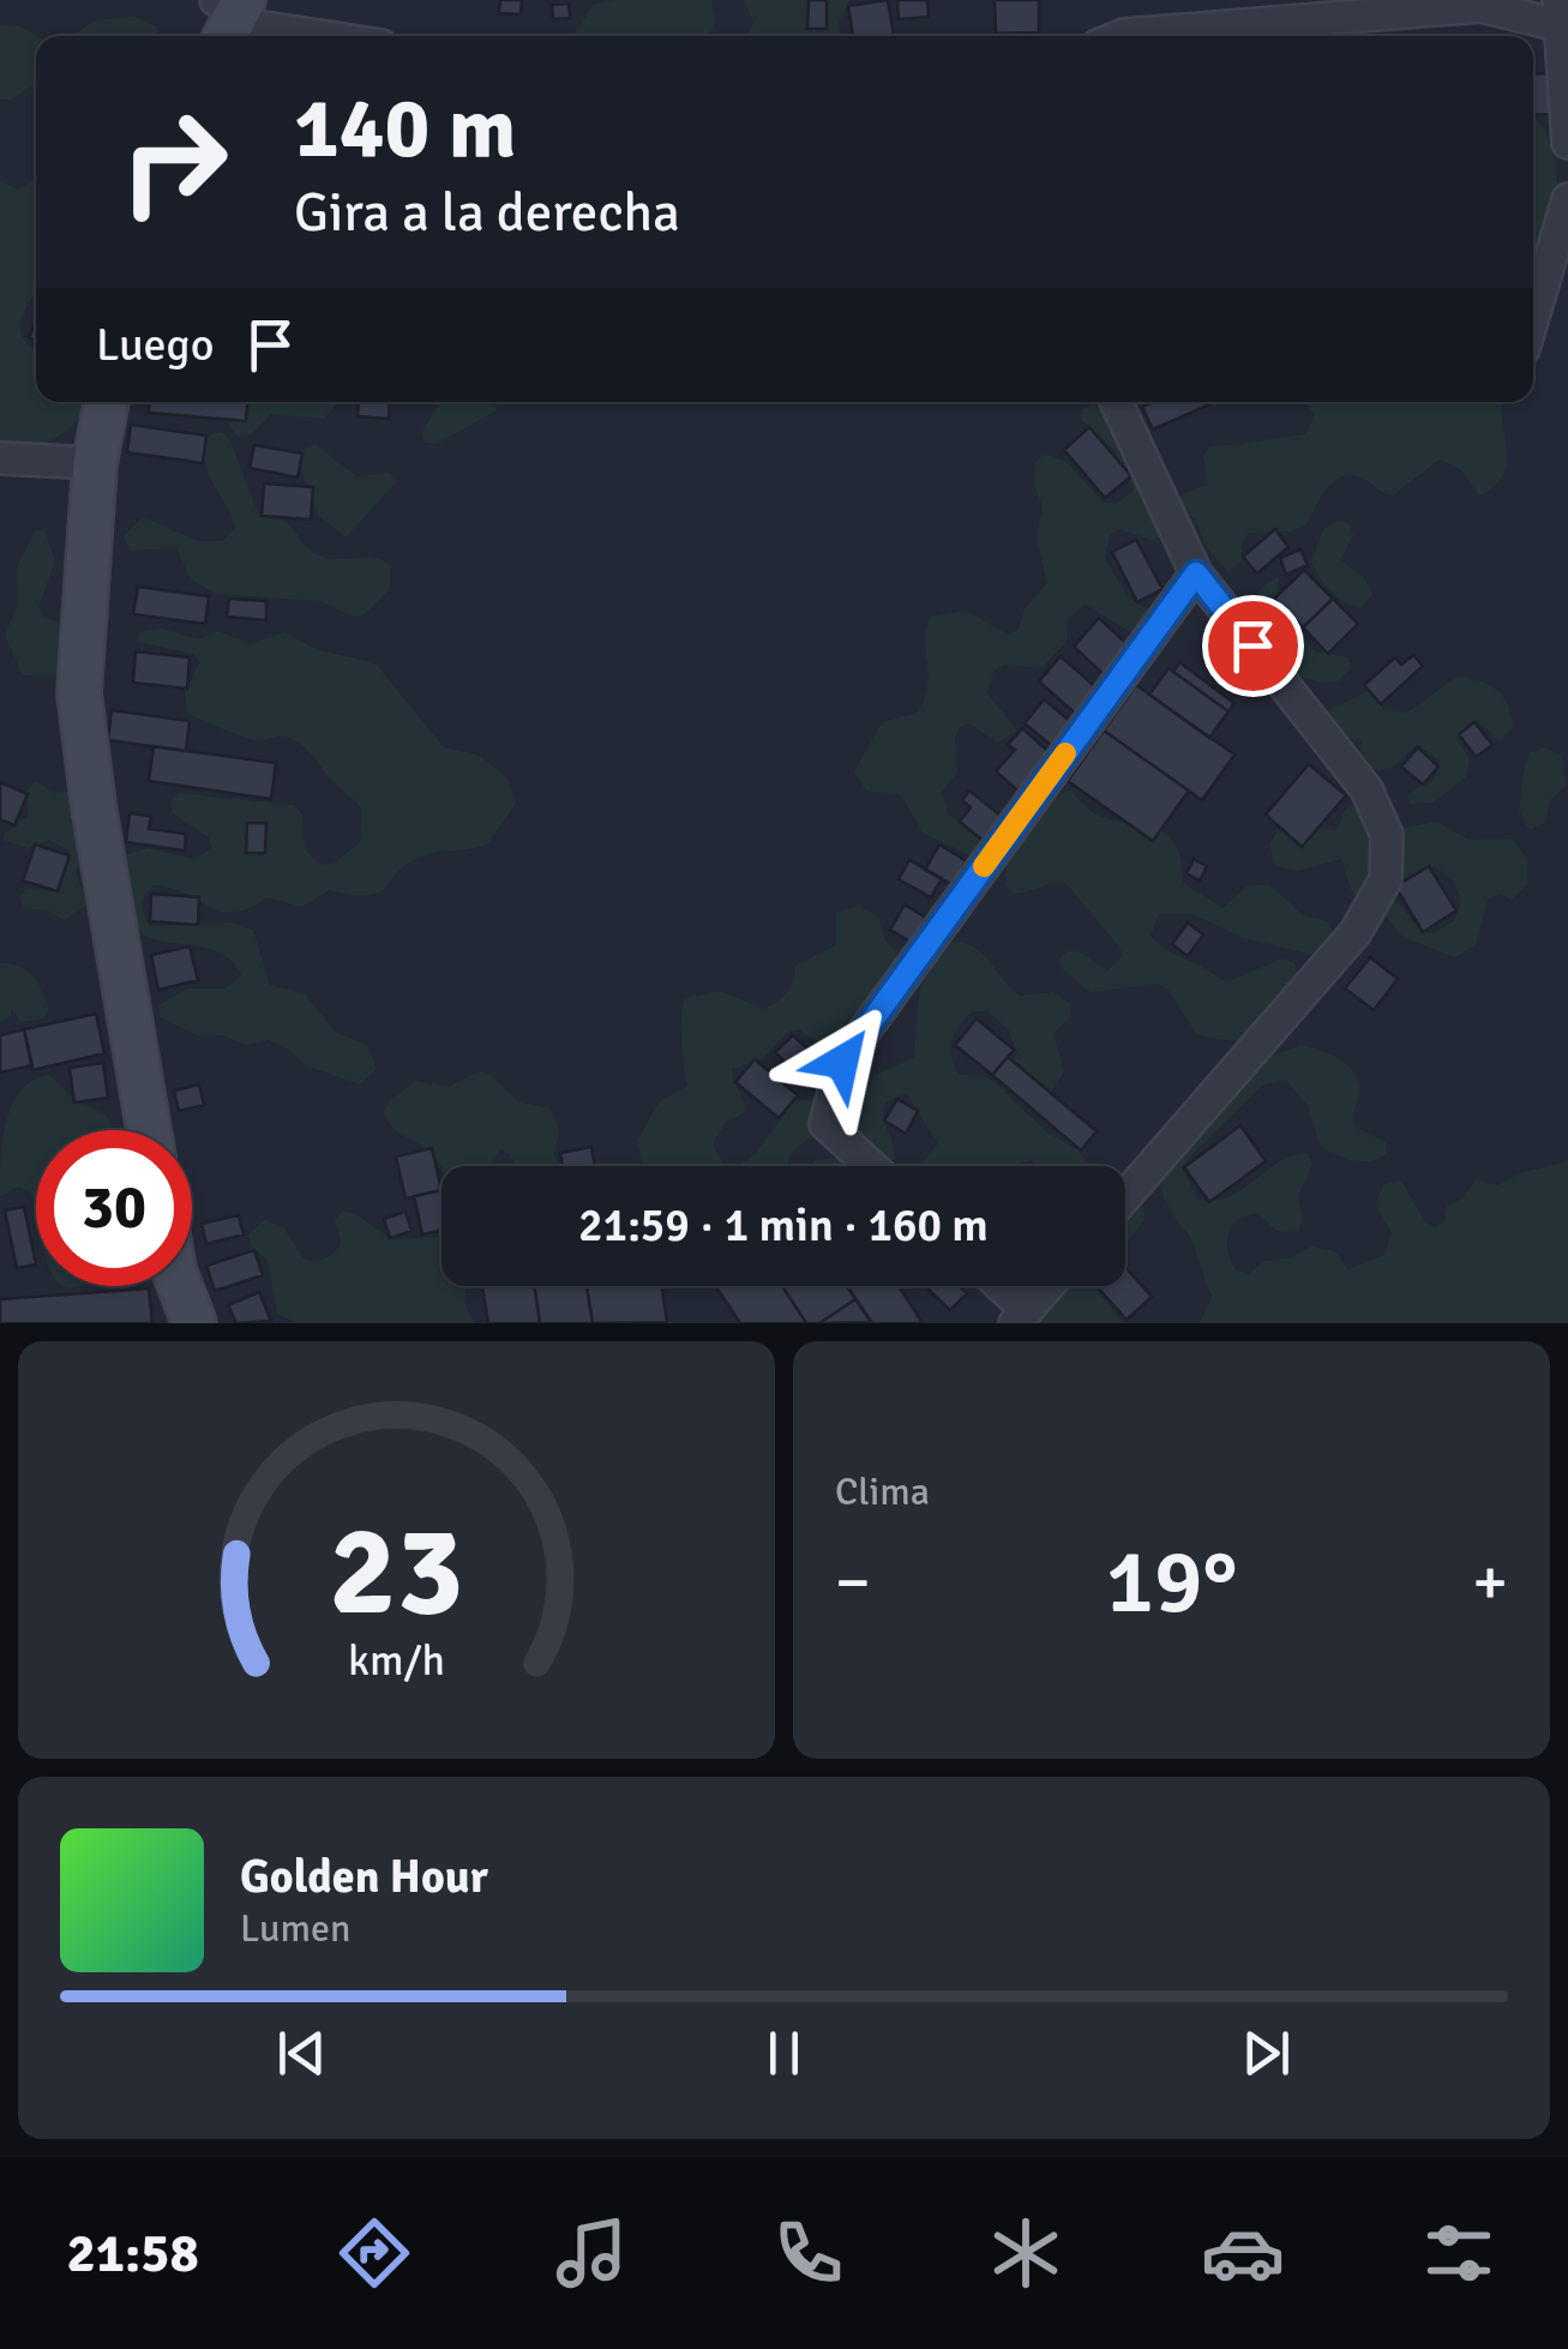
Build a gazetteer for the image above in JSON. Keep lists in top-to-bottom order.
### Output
{
  "page": {
    "turn": ["140 m", "Gira a la derecha"],
    "then": "Luego",
    "limit": "30",
    "trip": "21:59 · 1 min · 160 m",
    "tile": "Clima",
    "heat": ["−", "19°", "+"],
    "song": ["Golden Hour", "Lumen"],
    "tabs": "21:58",
    "gauge": ["23", "km/h"]
  }
}
